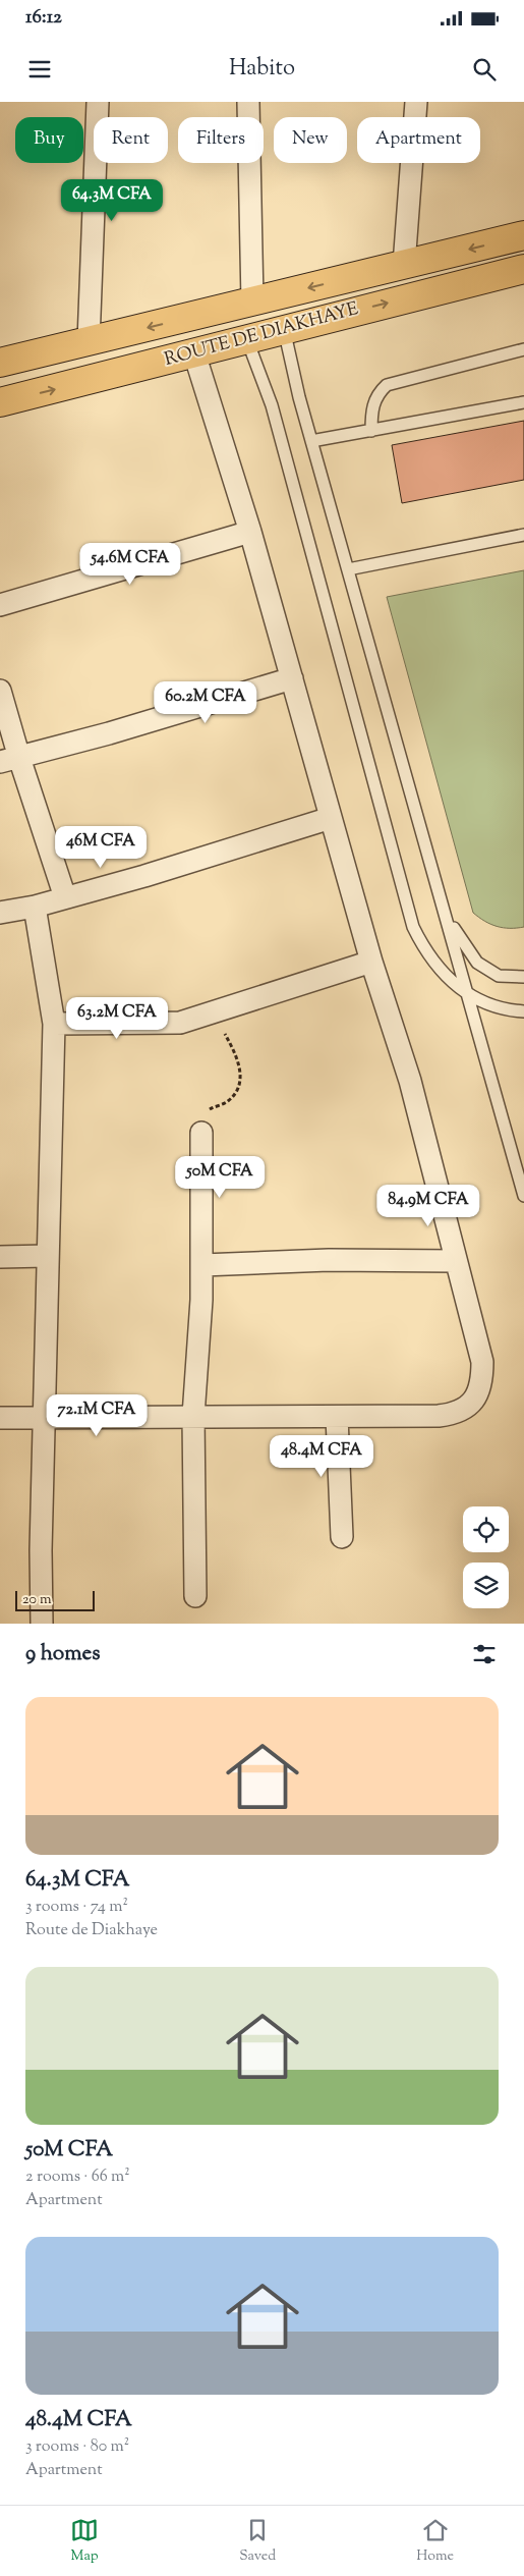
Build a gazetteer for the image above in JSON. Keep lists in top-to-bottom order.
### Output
{
  "streets": {
    "main road": ["ROUTE DE DIAKHAYE"]
  },
  "scale_bar": "20 m",
  "page": {
    "status": "16:12",
    "header": "Habito",
    "chip": [
      "Buy",
      "Rent",
      "Filters",
      "New",
      "Apartment"
    ],
    "price": [
      "64.3M CFA",
      "54.6M CFA",
      "60.2M CFA",
      "46M CFA",
      "63.2M CFA",
      "50M CFA",
      "84.9M CFA",
      "72.1M CFA",
      "48.4M CFA"
    ],
    "scale": "20 m",
    "heading": "9 homes",
    "list": [
      {
        "name": "64.3M CFA",
        "note": "3 rooms · 74 m² · Route de Diakhaye"
      },
      {
        "name": "50M CFA",
        "note": "2 rooms · 66 m² · Apartment"
      },
      {
        "name": "48.4M CFA",
        "note": "3 rooms · 80 m² · Apartment"
      }
    ],
    "tabs": ["Map", "Saved", "Home"]
  }
}
